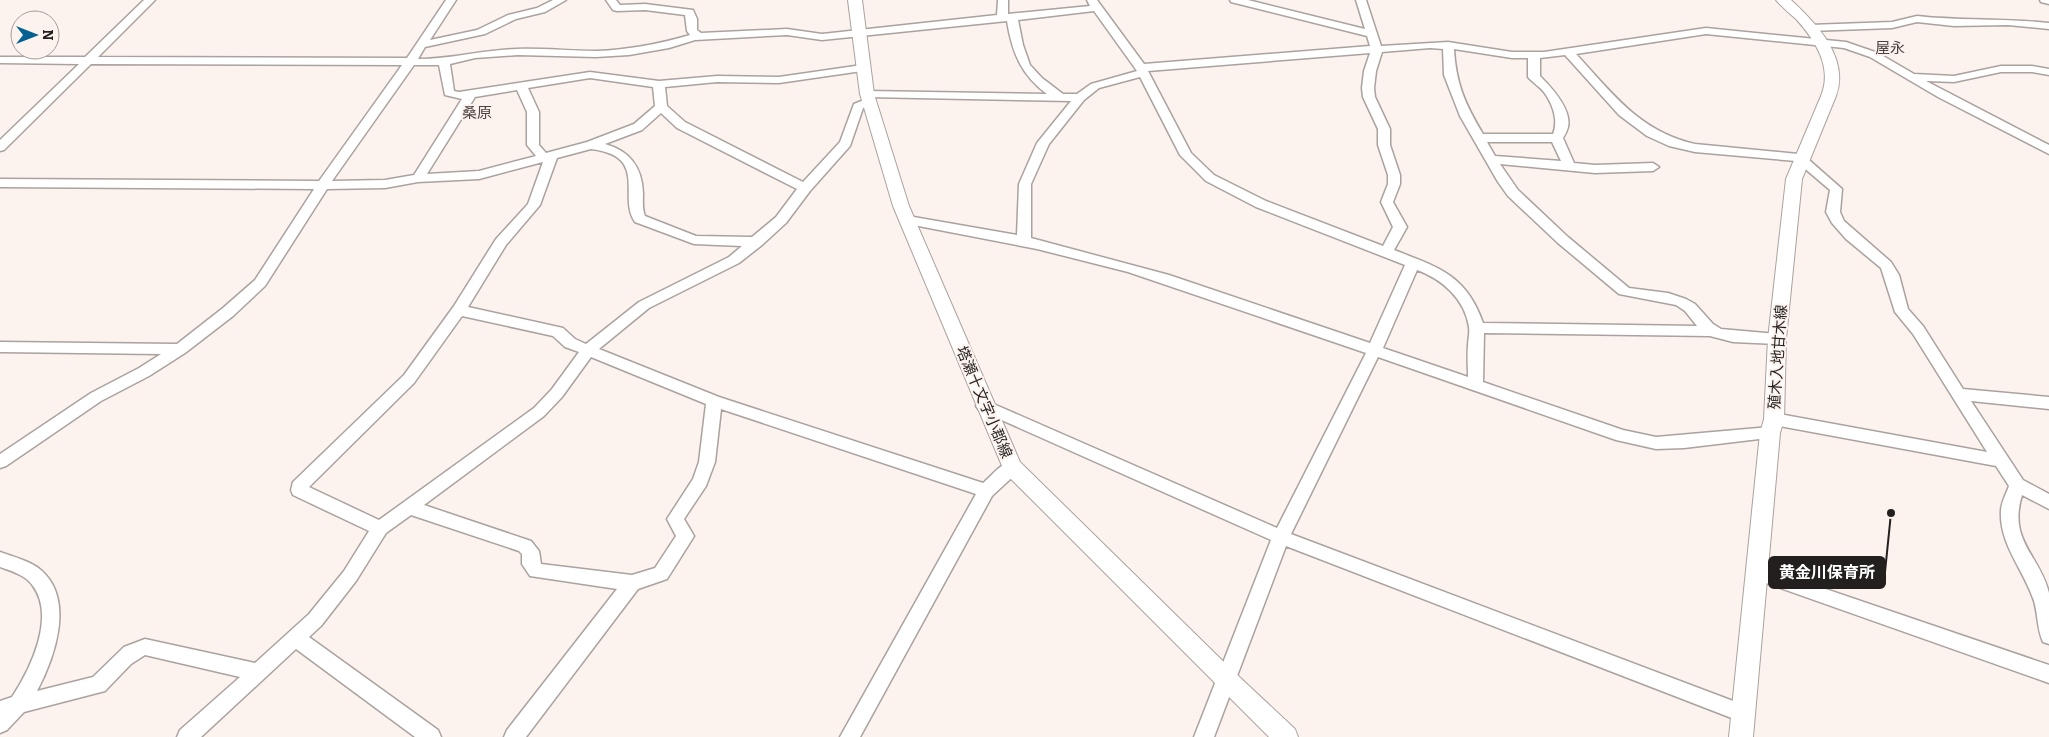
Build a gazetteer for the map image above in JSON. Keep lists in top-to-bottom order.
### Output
{
  "streets": {
    "main road": ["殖木入地甘木線", "塔瀬十文字小郡線"]
  },
  "districts": ["屋永", "桑原"],
  "places": ["黄金川保育所"],
  "north": "right"
}
